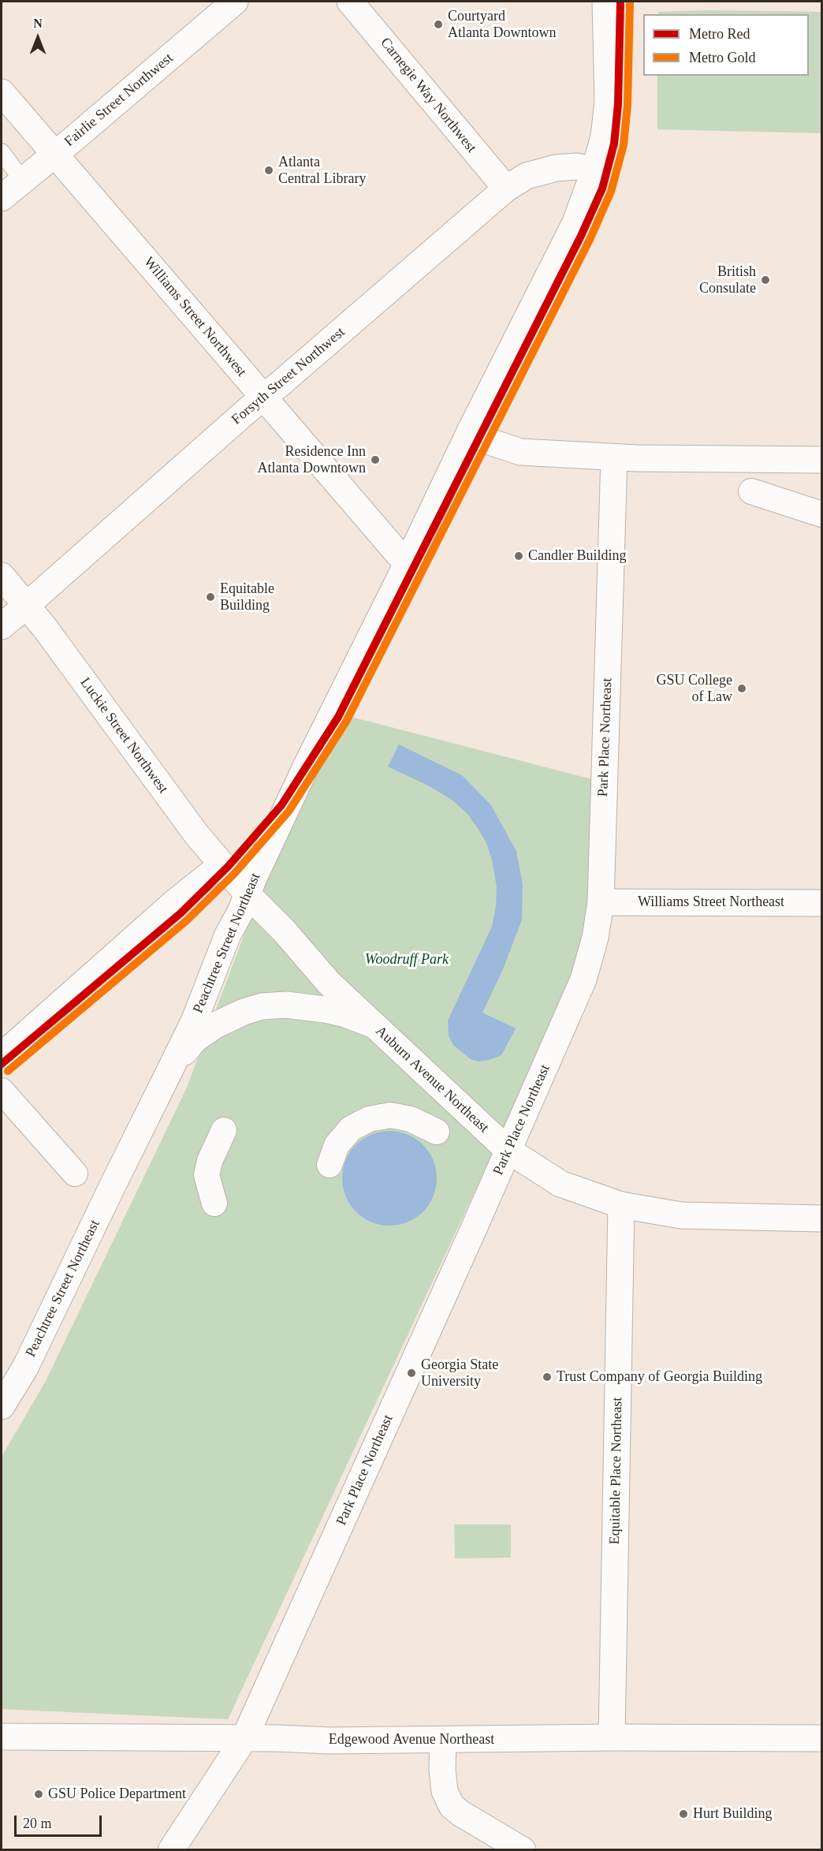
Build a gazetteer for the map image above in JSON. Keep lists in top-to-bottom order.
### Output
{
  "streets": {
    "street": [
      "Carnegie Way Northwest",
      "Fairlie Street Northwest",
      "Williams Street Northwest",
      "Forsyth Street Northwest",
      "Luckie Street Northwest",
      "Park Place Northeast",
      "Williams Street Northeast",
      "Peachtree Street Northeast",
      "Auburn Avenue Northeast",
      "Equitable Place Northeast",
      "Edgewood Avenue Northeast"
    ]
  },
  "crossings": [
    ["Carnegie Way Northwest", "Forsyth Street Northwest"],
    ["Fairlie Street Northwest", "Williams Street Northwest"],
    ["Williams Street Northwest", "Forsyth Street Northwest"],
    ["Williams Street Northwest", "Peachtree Street Northeast"],
    ["Forsyth Street Northwest", "Luckie Street Northwest"],
    ["Forsyth Street Northwest", "Peachtree Street Northeast"],
    ["Luckie Street Northwest", "Peachtree Street Northeast"],
    ["Luckie Street Northwest", "Auburn Avenue Northeast"],
    ["Park Place Northeast", "Williams Street Northeast"],
    ["Park Place Northeast", "Auburn Avenue Northeast"],
    ["Park Place Northeast", "Edgewood Avenue Northeast"],
    ["Peachtree Street Northeast", "Auburn Avenue Northeast"],
    ["Auburn Avenue Northeast", "Equitable Place Northeast"],
    ["Equitable Place Northeast", "Edgewood Avenue Northeast"]
  ],
  "parks": ["Woodruff Park"],
  "places": [
    "Courtyard Atlanta Downtown",
    "Atlanta Central Library",
    "British Consulate",
    "Residence Inn Atlanta Downtown",
    "Candler Building",
    "Equitable Building",
    "GSU College of Law",
    "Georgia State University",
    "Trust Company of Georgia Building",
    "GSU Police Department",
    "Hurt Building"
  ],
  "lines": ["metro line Red", "metro line Gold"],
  "legend": ["Metro Red", "Metro Gold"],
  "scale_bar": "20 m",
  "north": "top"
}
